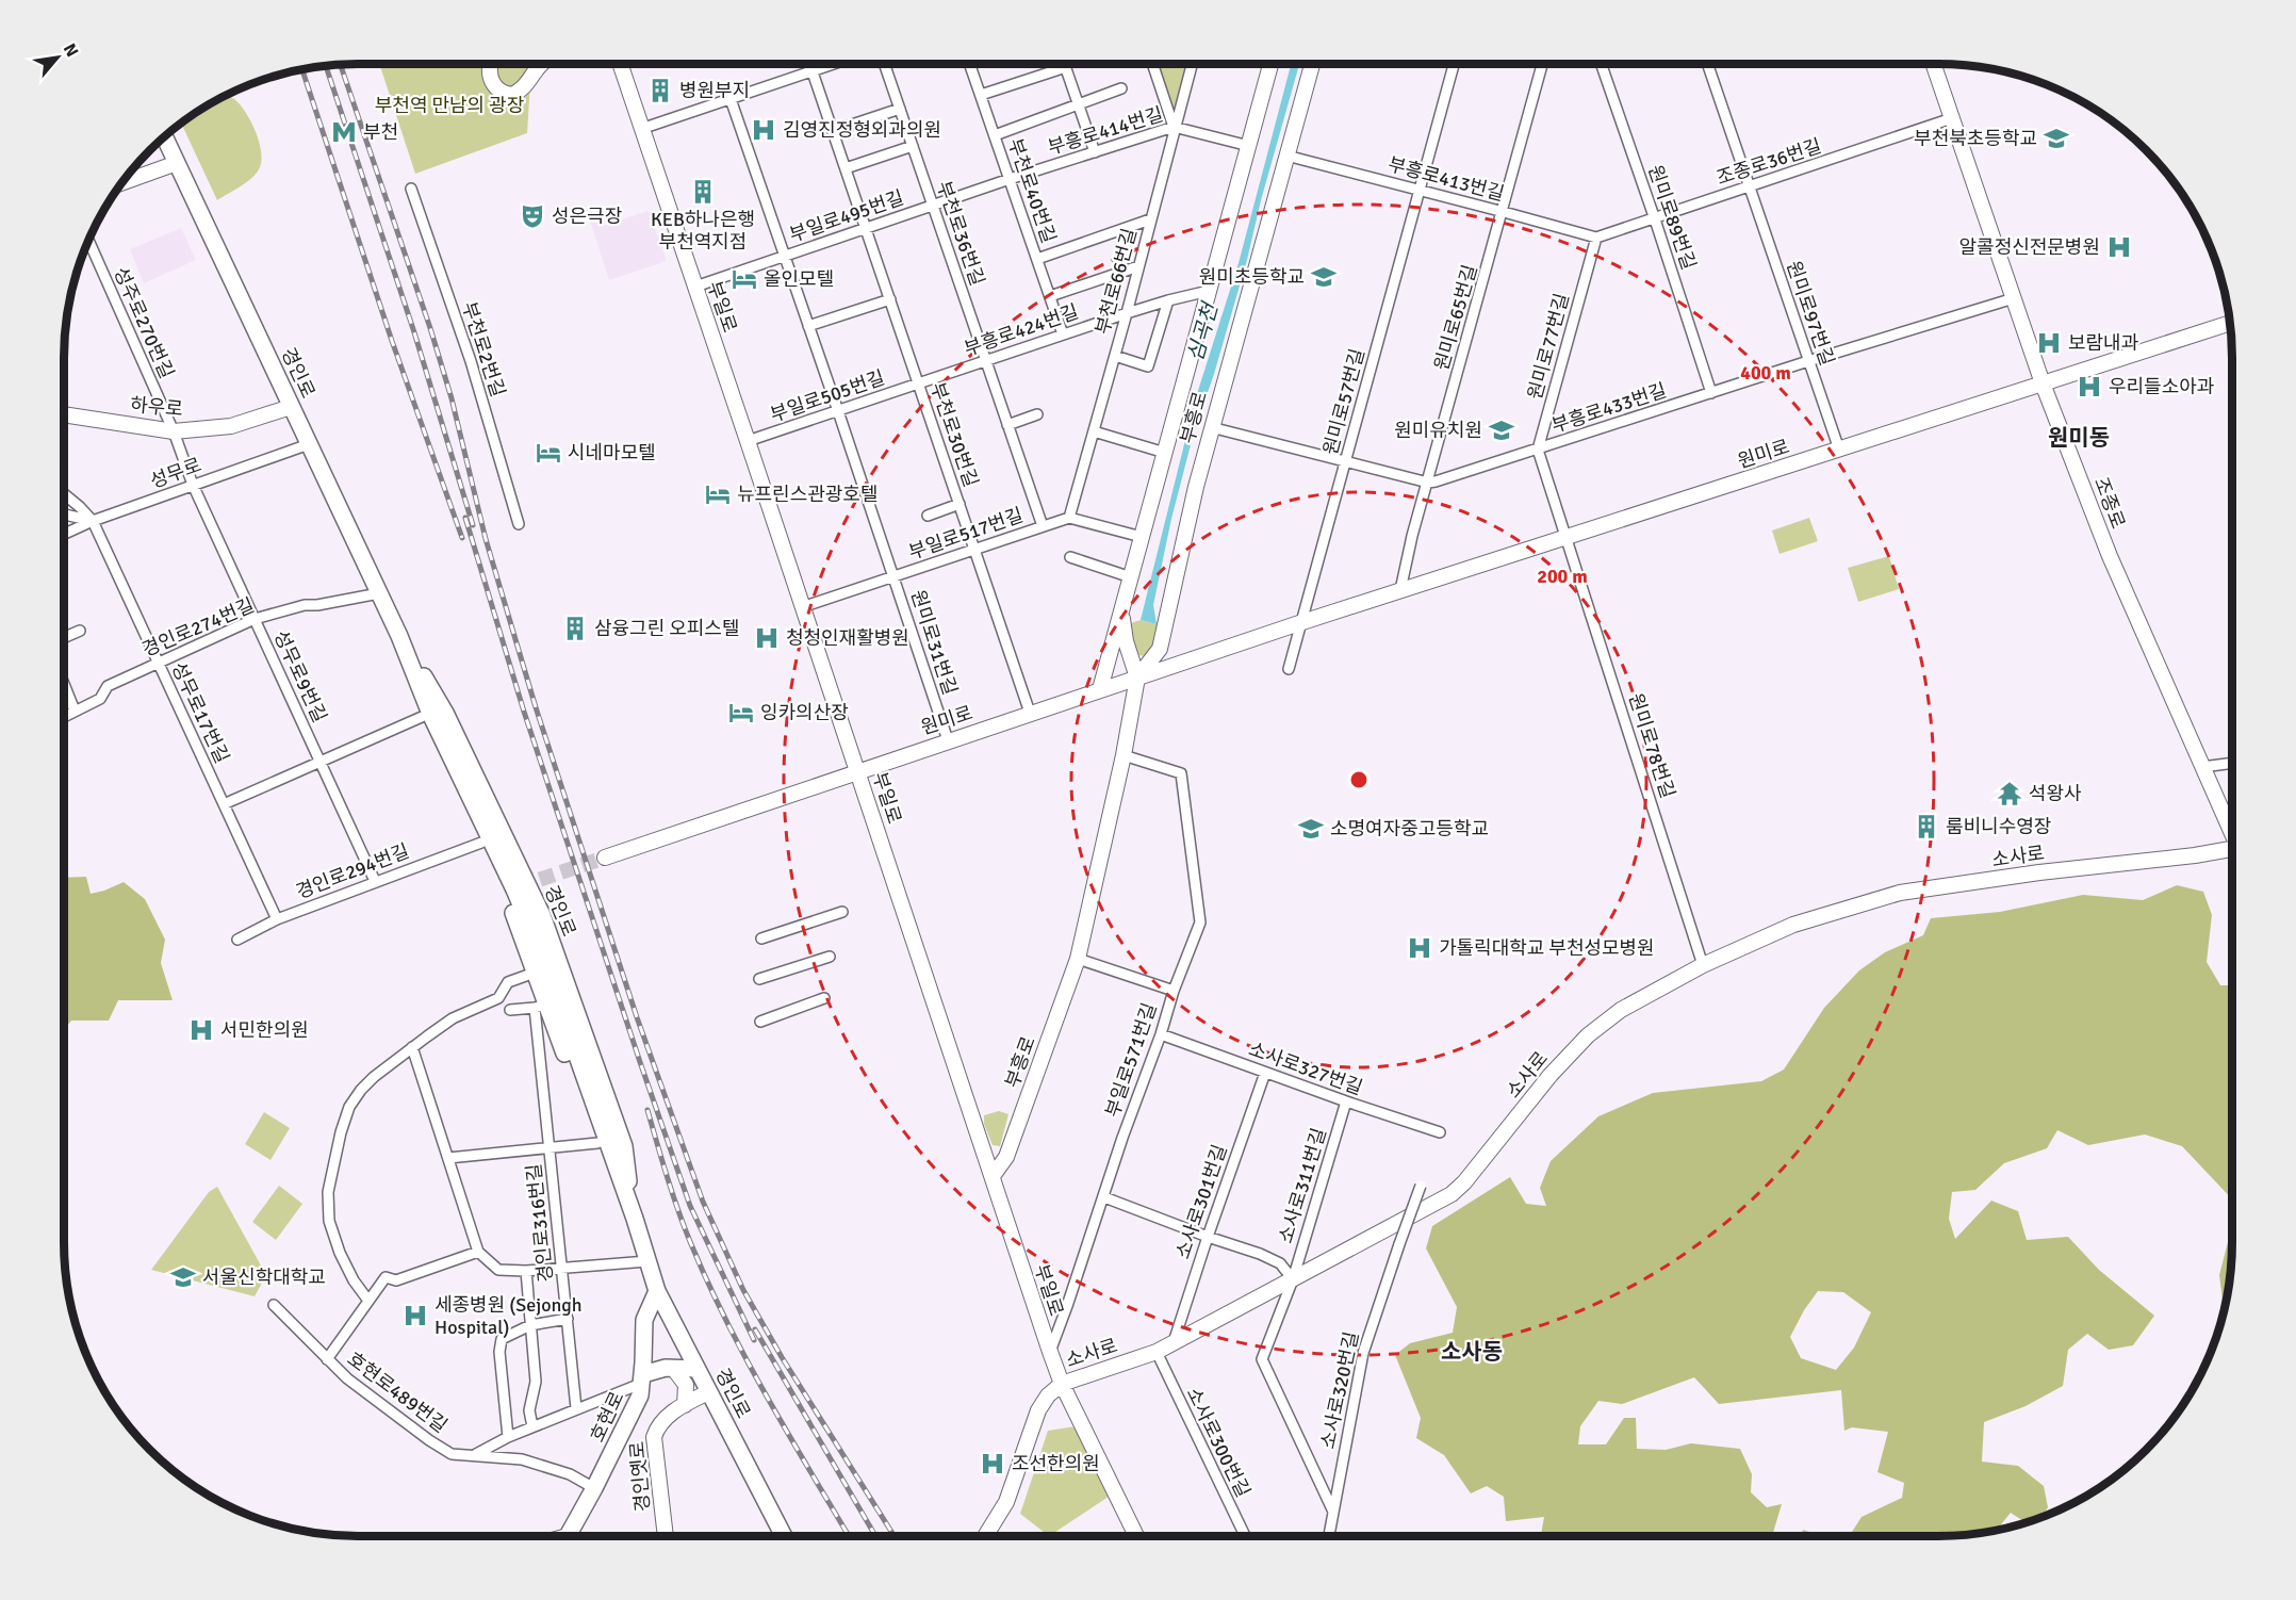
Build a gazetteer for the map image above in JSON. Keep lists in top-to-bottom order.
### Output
{
  "streets": {
    "main road": ["경인로", "호현로"],
    "street": [
      "부흥로414번길",
      "조종로36번길",
      "부흥로413번길",
      "부천로40번길",
      "부일로495번길",
      "원미로89번길",
      "부천로36번길",
      "부천로66번길",
      "부일로",
      "원미로97번길",
      "원미로65번길",
      "성주로270번길",
      "부흥로424번길",
      "원미로77번길",
      "부천로2번길",
      "부일로505번길",
      "원미로57번길",
      "하우로",
      "부흥로433번길",
      "부흥로",
      "부천로30번길",
      "원미로",
      "성무로",
      "조종로",
      "부일로517번길",
      "경인로274번길",
      "원미로31번길",
      "성무로9번길",
      "성무로17번길",
      "원미로78번길",
      "소사로",
      "경인로294번길",
      "부일로571번길",
      "소사로327번길",
      "소사로311번길",
      "소사로301번길",
      "경인로316번길",
      "소사로320번길",
      "호현로489번길",
      "소사로300번길",
      "경인옛로"
    ]
  },
  "crossings": [
    ["부흥로414번길", "부천로40번길"],
    ["부흥로414번길", "부일로495번길"],
    ["부흥로414번길", "부천로66번길"],
    ["부흥로414번길", "부흥로"],
    ["조종로36번길", "부흥로413번길"],
    ["조종로36번길", "원미로89번길"],
    ["조종로36번길", "원미로97번길"],
    ["조종로36번길", "원미로77번길"],
    ["조종로36번길", "조종로"],
    ["부흥로413번길", "원미로65번길"],
    ["부흥로413번길", "원미로77번길"],
    ["부흥로413번길", "원미로57번길"],
    ["부흥로413번길", "부흥로"],
    ["부천로40번길", "부일로495번길"],
    ["부천로40번길", "부천로66번길"],
    ["부천로40번길", "부흥로424번길"],
    ["부일로495번길", "부천로36번길"],
    ["부일로495번길", "부일로"],
    ["부일로495번길", "부천로30번길"],
    ["부일로495번길", "원미로31번길"],
    ["원미로89번길", "부흥로433번길"],
    ["부천로36번길", "부흥로424번길"],
    ["부천로36번길", "부일로517번길"],
    ["부천로66번길", "부흥로424번길"],
    ["부천로66번길", "부일로517번길"],
    ["부일로", "부일로505번길"],
    ["부일로", "부흥로"],
    ["부일로", "원미로"],
    ["부일로", "부일로517번길"],
    ["부일로", "소사로"],
    ["부일로", "부일로571번길"],
    ["원미로97번길", "부흥로433번길"],
    ["원미로97번길", "원미로"],
    ["원미로65번길", "부흥로433번길"],
    ["원미로65번길", "원미로"],
    ["성주로270번길", "하우로"],
    ["성주로270번길", "성무로"],
    ["성주로270번길", "성무로9번길"],
    ["부흥로424번길", "부일로505번길"],
    ["부흥로424번길", "부흥로"],
    ["부흥로424번길", "부천로30번길"],
    ["원미로77번길", "부흥로433번길"],
    ["경인로", "하우로"],
    ["경인로", "성무로"],
    ["경인로", "경인로274번길"],
    ["경인로", "경인로294번길"],
    ["경인로", "경인로316번길"],
    ["경인로", "호현로"],
    ["경인로", "경인옛로"],
    ["부일로505번길", "부천로30번길"],
    ["부일로505번길", "원미로31번길"],
    ["원미로57번길", "원미로"],
    ["부흥로433번길", "조종로"],
    ["부흥로", "원미로"],
    ["부흥로", "부일로571번길"],
    ["부천로30번길", "원미로"],
    ["부천로30번길", "부일로517번길"],
    ["원미로", "조종로"],
    ["원미로", "원미로31번길"],
    ["원미로", "원미로78번길"],
    ["성무로", "성무로9번길"],
    ["성무로", "성무로17번길"],
    ["부일로517번길", "원미로31번길"],
    ["경인로274번길", "성무로9번길"],
    ["경인로274번길", "성무로17번길"],
    ["성무로9번길", "경인로294번길"],
    ["성무로17번길", "경인로294번길"],
    ["원미로78번길", "소사로"],
    ["소사로", "소사로311번길"],
    ["소사로", "소사로301번길"],
    ["소사로", "소사로300번길"],
    ["부일로571번길", "소사로327번길"],
    ["소사로327번길", "소사로311번길"],
    ["소사로327번길", "소사로301번길"],
    ["소사로311번길", "소사로320번길"],
    ["호현로489번길", "호현로"]
  ],
  "districts": ["원미동", "소사동"],
  "water": ["심곡천"],
  "parks": ["부천역 만남의 광장"],
  "places": {
    "building": [
      "병원부지",
      "KEB하나은행 부천역지점",
      "삼융그린 오피스텔",
      "룸비니수영장"
    ],
    "hospital": [
      "김영진정형외과의원",
      "알콜정신전문병원",
      "보람내과",
      "우리들소아과",
      "청청인재활병원",
      "가톨릭대학교 부천성모병원",
      "서민한의원",
      "세종병원 (Sejongh Hospital)",
      "조선한의원"
    ],
    "metro station": ["부천"],
    "school or university": [
      "부천북초등학교",
      "원미초등학교",
      "원미유치원",
      "소명여자중고등학교",
      "서울신학대학교"
    ],
    "theatre": ["성은극장"],
    "hotel": [
      "올인모텔",
      "시네마모텔",
      "뉴프린스관광호텔",
      "잉카의산장"
    ],
    "temple": ["석왕사"]
  },
  "north": "top right",
  "rings": ["400 m", "200 m"]
}
